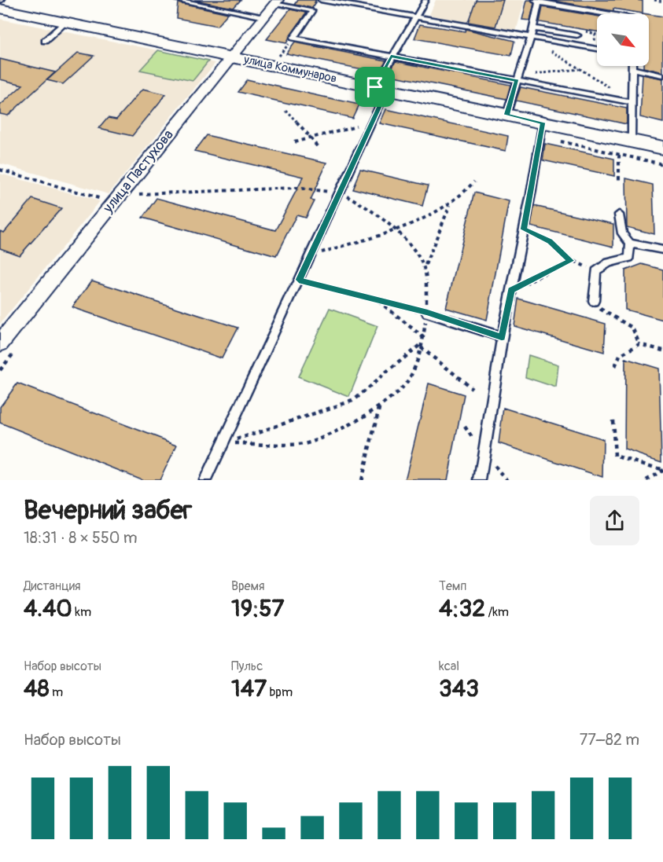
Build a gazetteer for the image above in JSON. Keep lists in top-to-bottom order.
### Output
{
  "streets": {
    "street": ["улица Коммунаров", "улица Пастухова"]
  },
  "crossings": [
    ["улица Коммунаров", "улица Пастухова"]
  ],
  "north": "bottom right",
  "page": {
    "heading": ["Вечерний забег", "18:31 · 8 × 550 m"],
    "stats": [
      ["Дистанция", "4.40 km"],
      ["Время", "19:57"],
      ["Темп", "4:32 /km"],
      ["Набор высоты", "48 m"],
      ["Пульс", "147 bpm"],
      ["kcal", "343"]
    ],
    "chart": ["Набор высоты", "77–82 m"]
  }
}
